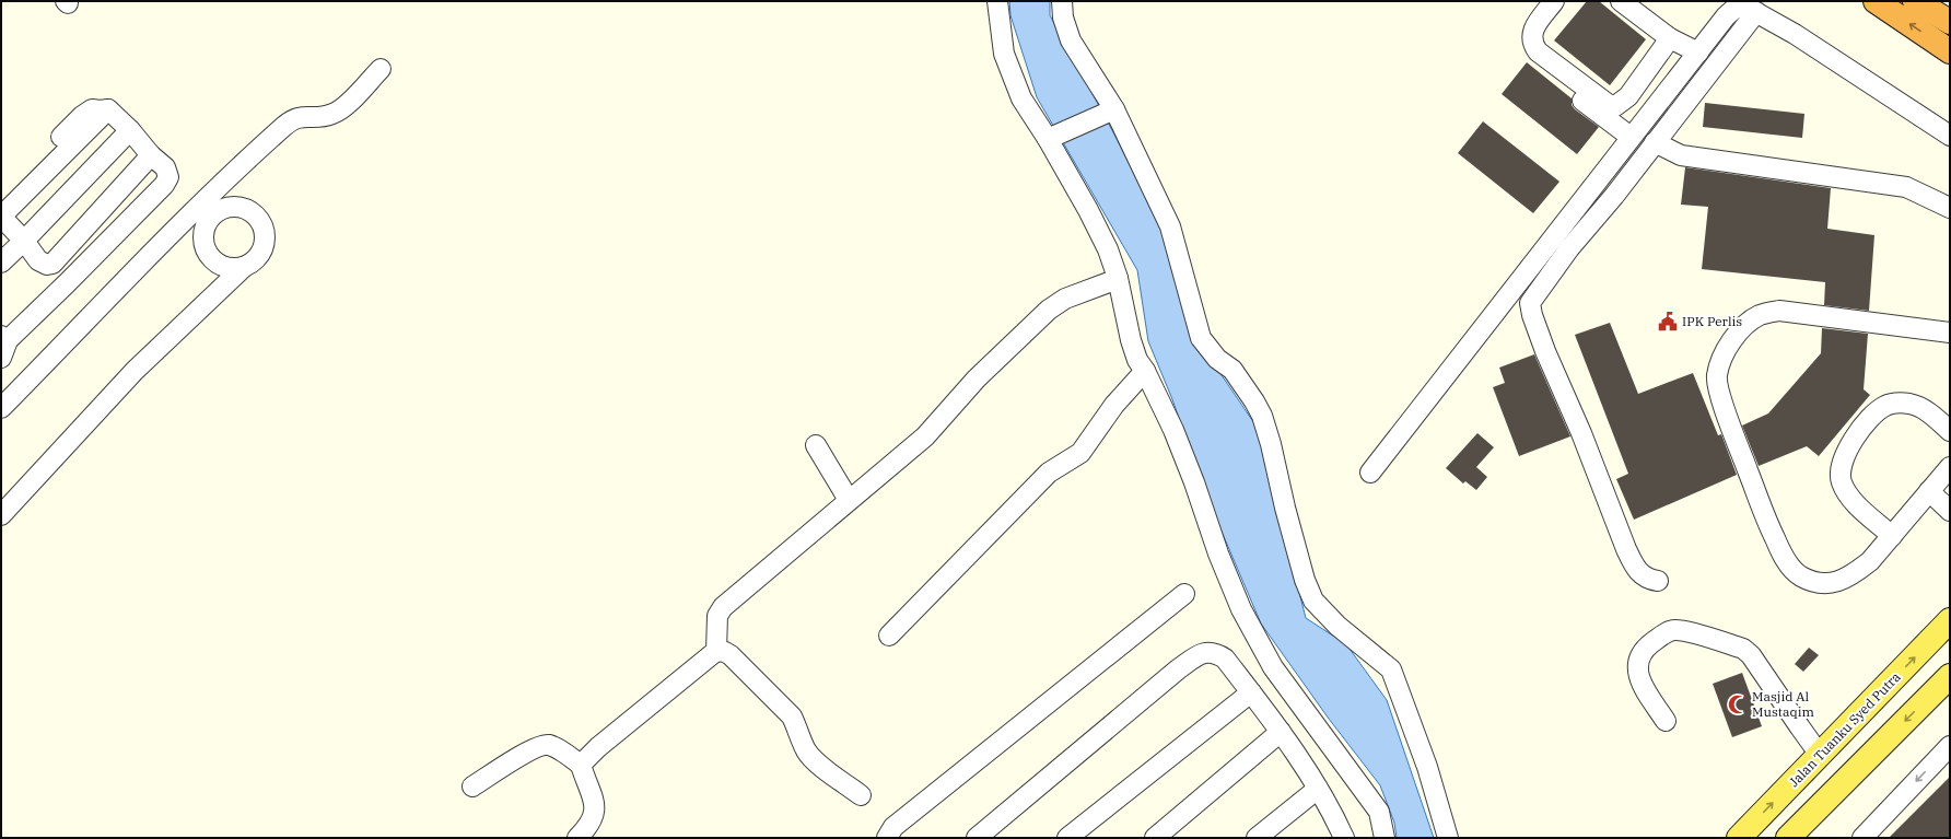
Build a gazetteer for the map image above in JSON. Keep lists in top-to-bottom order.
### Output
{
  "streets": {
    "main road": ["Jalan Tuanku Syed Putra"]
  },
  "places": {
    "public building": ["IPK Perlis"],
    "mosque": ["Masjid Al Mustaqim"]
  }
}
